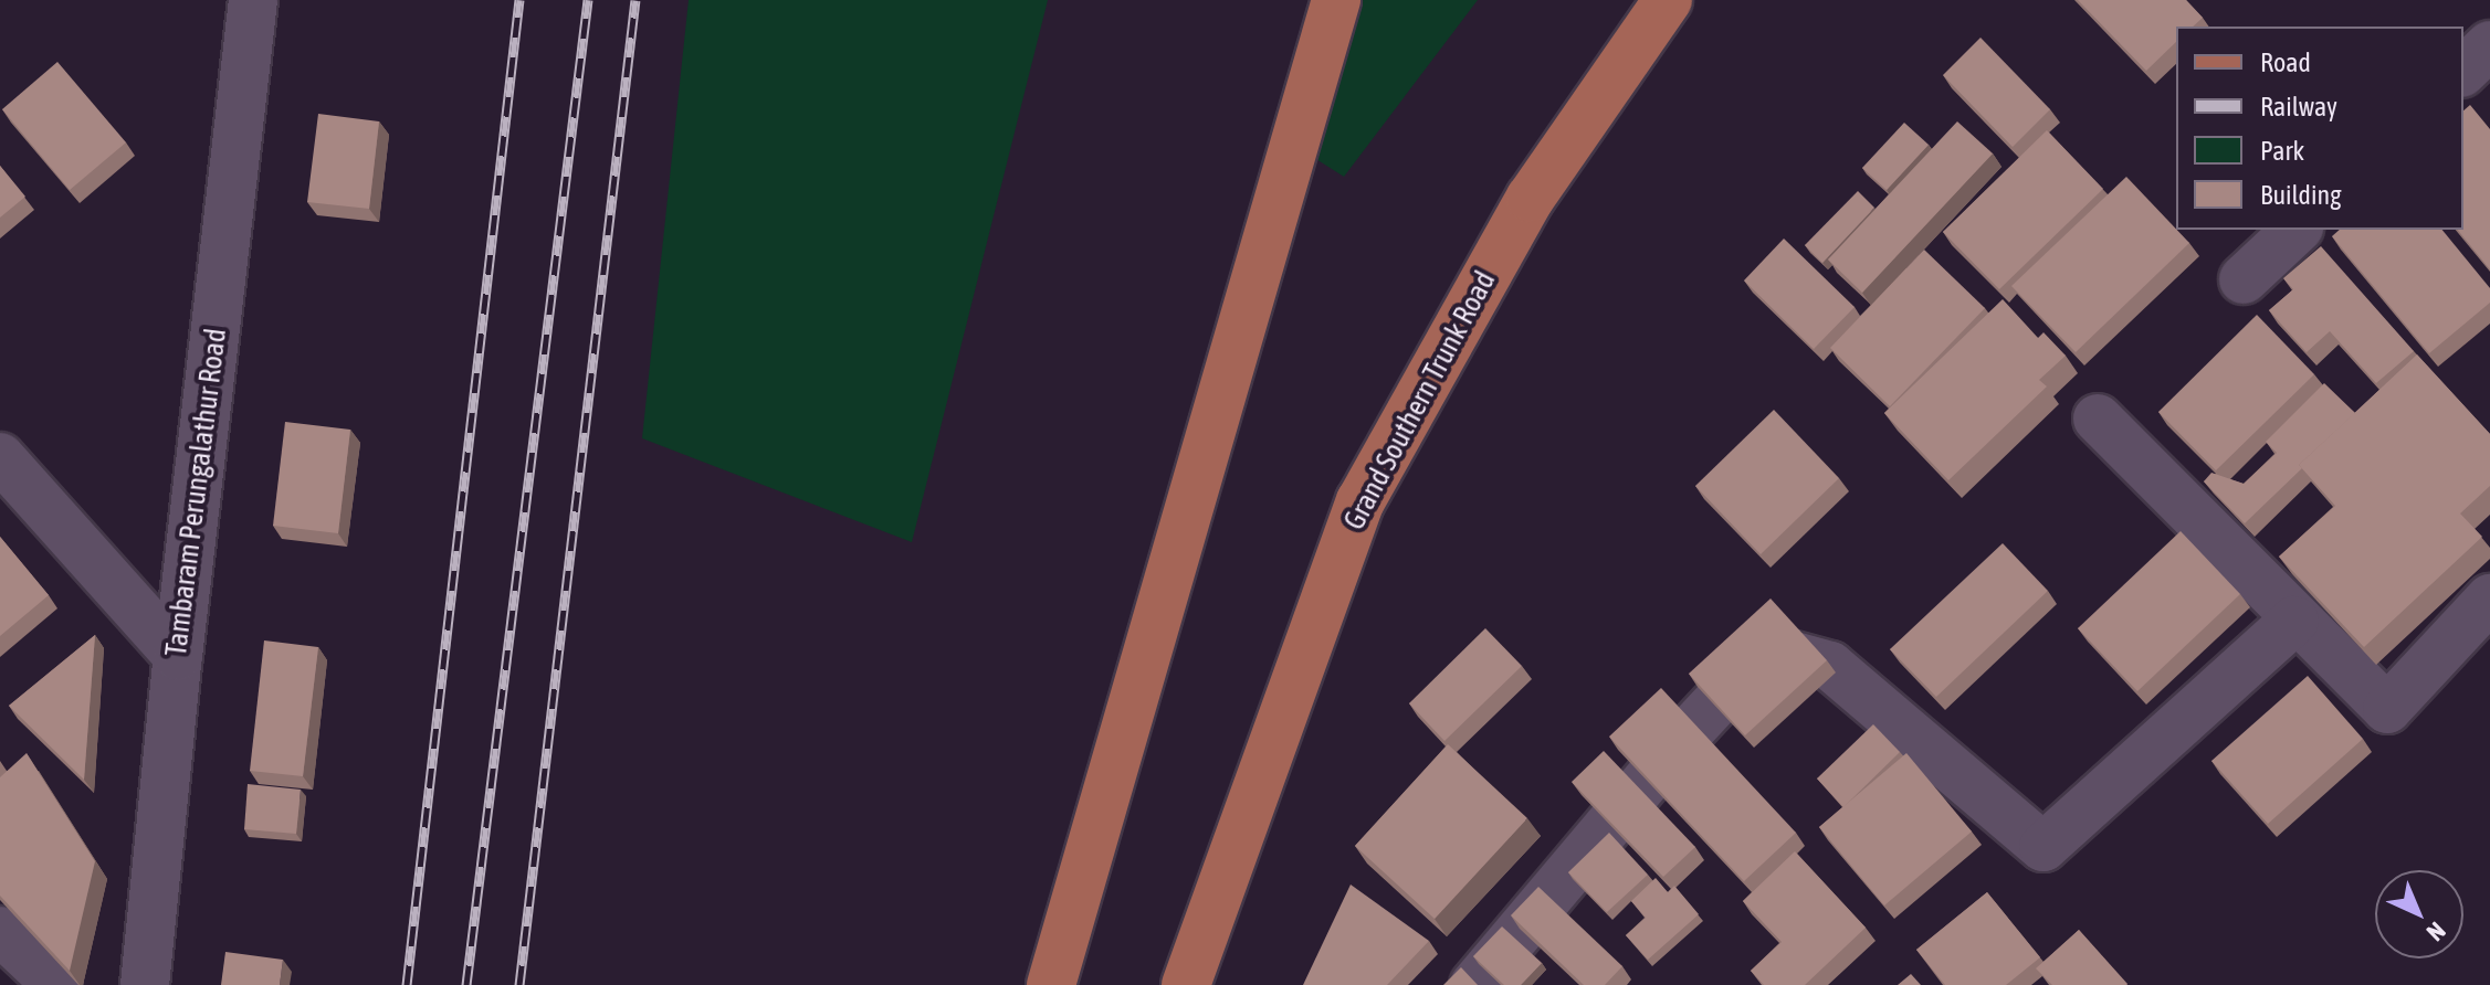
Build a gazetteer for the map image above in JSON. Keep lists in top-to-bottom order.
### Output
{
  "streets": {
    "main road": ["Grand Southern Trunk Road"],
    "street": ["Tambaram Perungalathur Road"]
  },
  "legend": [
    "Road",
    "Railway",
    "Park",
    "Building"
  ],
  "north": "bottom right"
}
